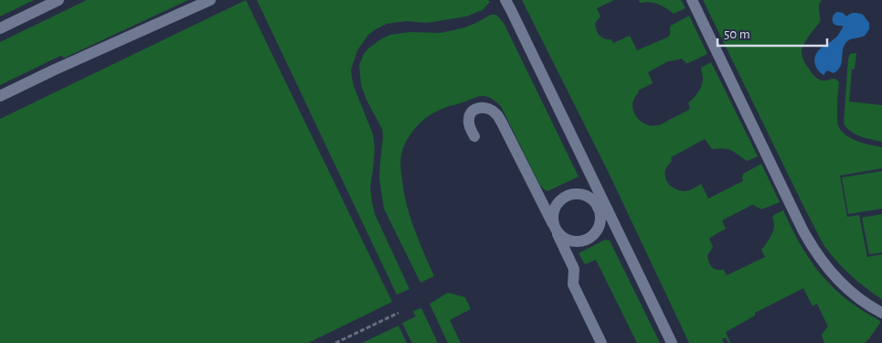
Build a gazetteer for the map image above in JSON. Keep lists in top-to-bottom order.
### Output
{
  "scale_bar": "50 m"
}
